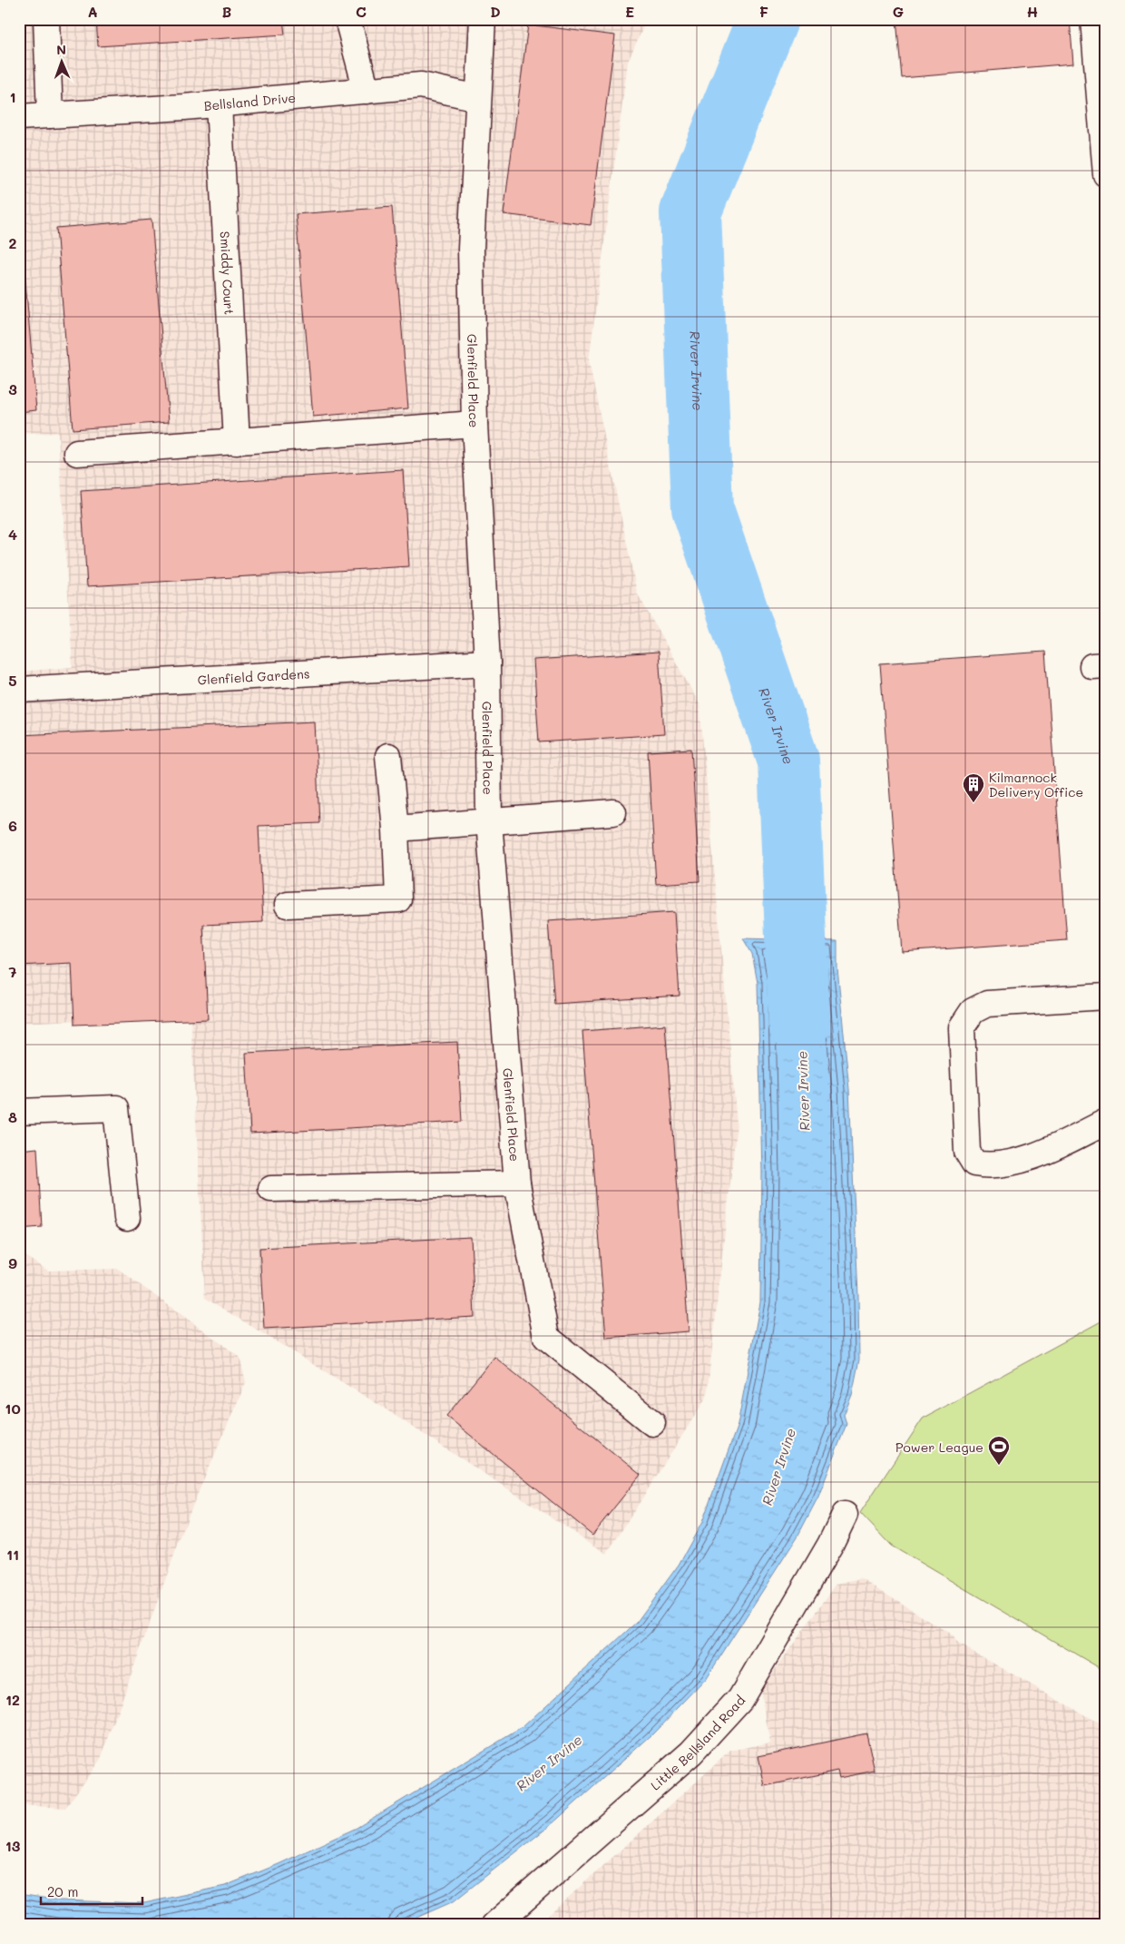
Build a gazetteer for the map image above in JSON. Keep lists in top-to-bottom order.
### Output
{
  "streets": {
    "street": [
      "Bellsland Drive",
      "Smiddy Court",
      "Glenfield Place",
      "Glenfield Gardens",
      "Little Bellsland Road"
    ]
  },
  "crossings": [
    ["Bellsland Drive", "Smiddy Court"],
    ["Bellsland Drive", "Glenfield Place"],
    ["Glenfield Place", "Glenfield Gardens"]
  ],
  "water": ["River Irvine"],
  "places": {
    "building": ["Kilmarnock Delivery Office"],
    "sports": ["Power League"]
  },
  "scale_bar": "20 m",
  "north": "top",
  "grid": {
    "columns": [
      "A",
      "B",
      "C",
      "D",
      "E",
      "F",
      "G",
      "H"
    ],
    "rows": [
      "1",
      "2",
      "3",
      "4",
      "5",
      "6",
      "7",
      "8",
      "9",
      "10",
      "11",
      "12",
      "13"
    ]
  }
}
